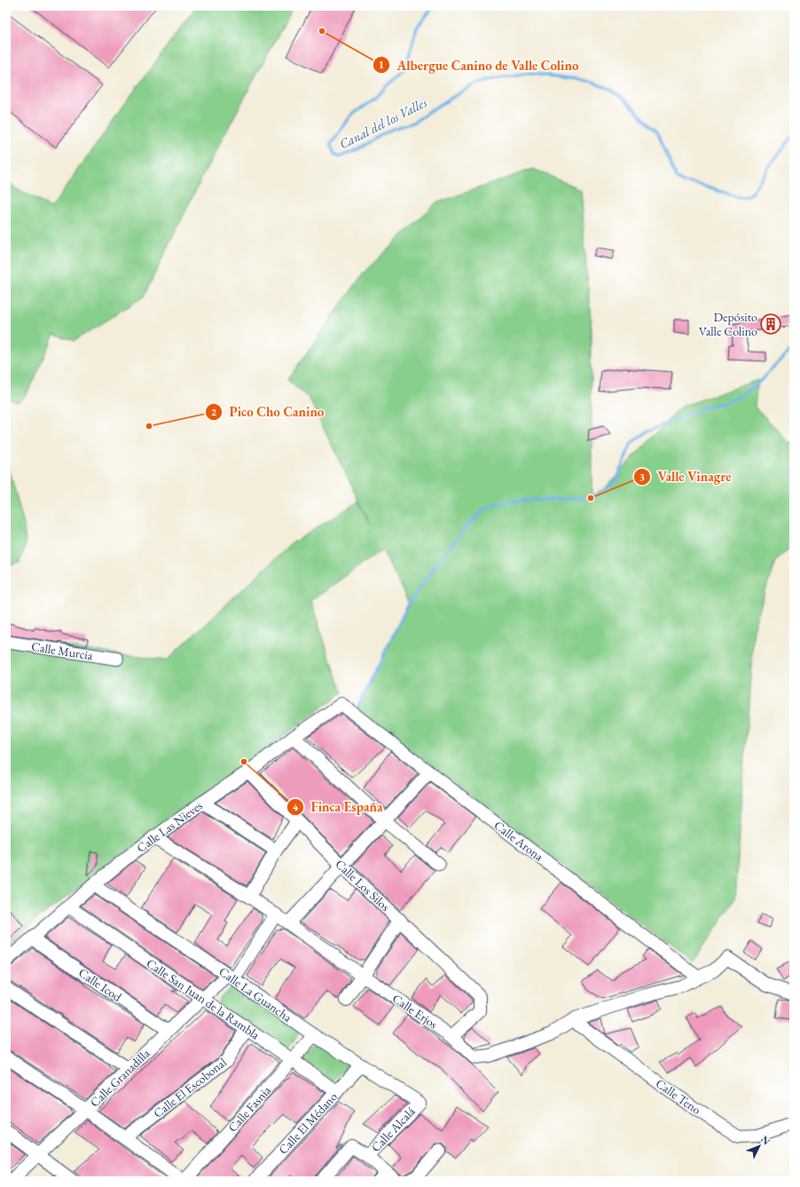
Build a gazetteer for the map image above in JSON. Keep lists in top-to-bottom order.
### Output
{
  "streets": {
    "street": [
      "Calle Murcia",
      "Calle Las Nieves",
      "Calle Arona",
      "Calle Los Silos",
      "Calle Icod",
      "Calle La Guancha",
      "Calle San Juan de la Rambla",
      "Calle Erjos",
      "Calle Granadilla",
      "Calle El Escobonal",
      "Calle Teno",
      "Calle Fasnia",
      "Calle El Médano",
      "Calle Alcalá"
    ]
  },
  "crossings": [
    ["Calle Las Nieves", "Calle Arona"],
    ["Calle Las Nieves", "Calle Los Silos"],
    ["Calle Las Nieves", "Calle Icod"],
    ["Calle Las Nieves", "Calle La Guancha"],
    ["Calle Las Nieves", "Calle San Juan de la Rambla"],
    ["Calle Las Nieves", "Calle Erjos"],
    ["Calle Arona", "Calle Erjos"],
    ["Calle Los Silos", "Calle Erjos"],
    ["Calle Icod", "Calle Granadilla"],
    ["Calle La Guancha", "Calle Granadilla"],
    ["Calle La Guancha", "Calle Fasnia"],
    ["Calle La Guancha", "Calle El Médano"],
    ["Calle La Guancha", "Calle Alcalá"],
    ["Calle San Juan de la Rambla", "Calle Granadilla"],
    ["Calle San Juan de la Rambla", "Calle El Escobonal"],
    ["Calle San Juan de la Rambla", "Calle Fasnia"],
    ["Calle San Juan de la Rambla", "Calle El Médano"],
    ["Calle Erjos", "Calle Granadilla"],
    ["Calle Erjos", "Calle Teno"]
  ],
  "water": ["Canal del los Valles"],
  "places": {
    "other": [
      "Albergue Canino de Valle Colino",
      "Pico Cho Canino",
      "Valle Vinagre",
      "Finca España"
    ],
    "building": ["Depósito Valle Colino"]
  },
  "north": "top right"
}
